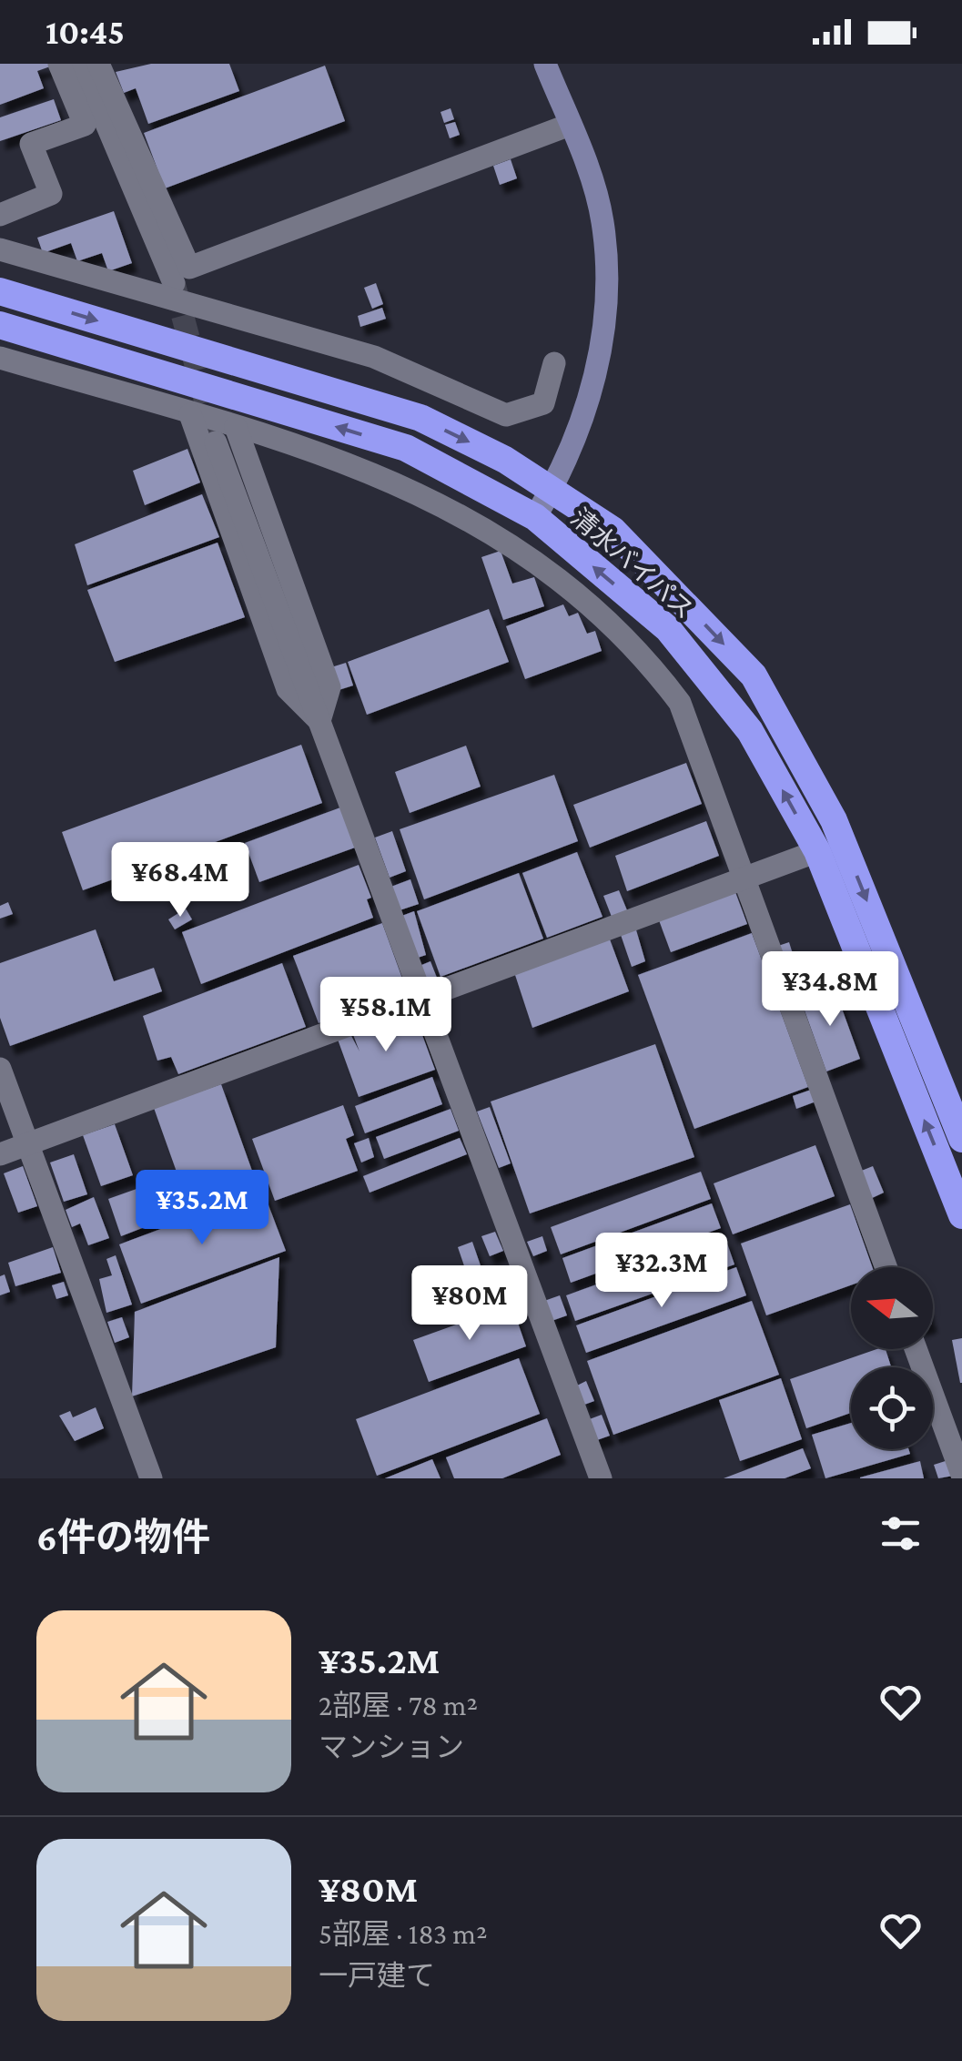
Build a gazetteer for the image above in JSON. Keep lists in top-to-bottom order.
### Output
{
  "streets": {
    "highway": ["清水バイパス"]
  },
  "north": "left",
  "page": {
    "status": "10:45",
    "price": [
      "¥68.4M",
      "¥34.8M",
      "¥58.1M",
      "¥35.2M",
      "¥32.3M",
      "¥80M"
    ],
    "heading": "6件の物件",
    "list": [
      {
        "name": "¥35.2M",
        "note": "2部屋 · 78 m² · マンション"
      },
      {
        "name": "¥80M",
        "note": "5部屋 · 183 m² · 一戸建て"
      }
    ]
  }
}
